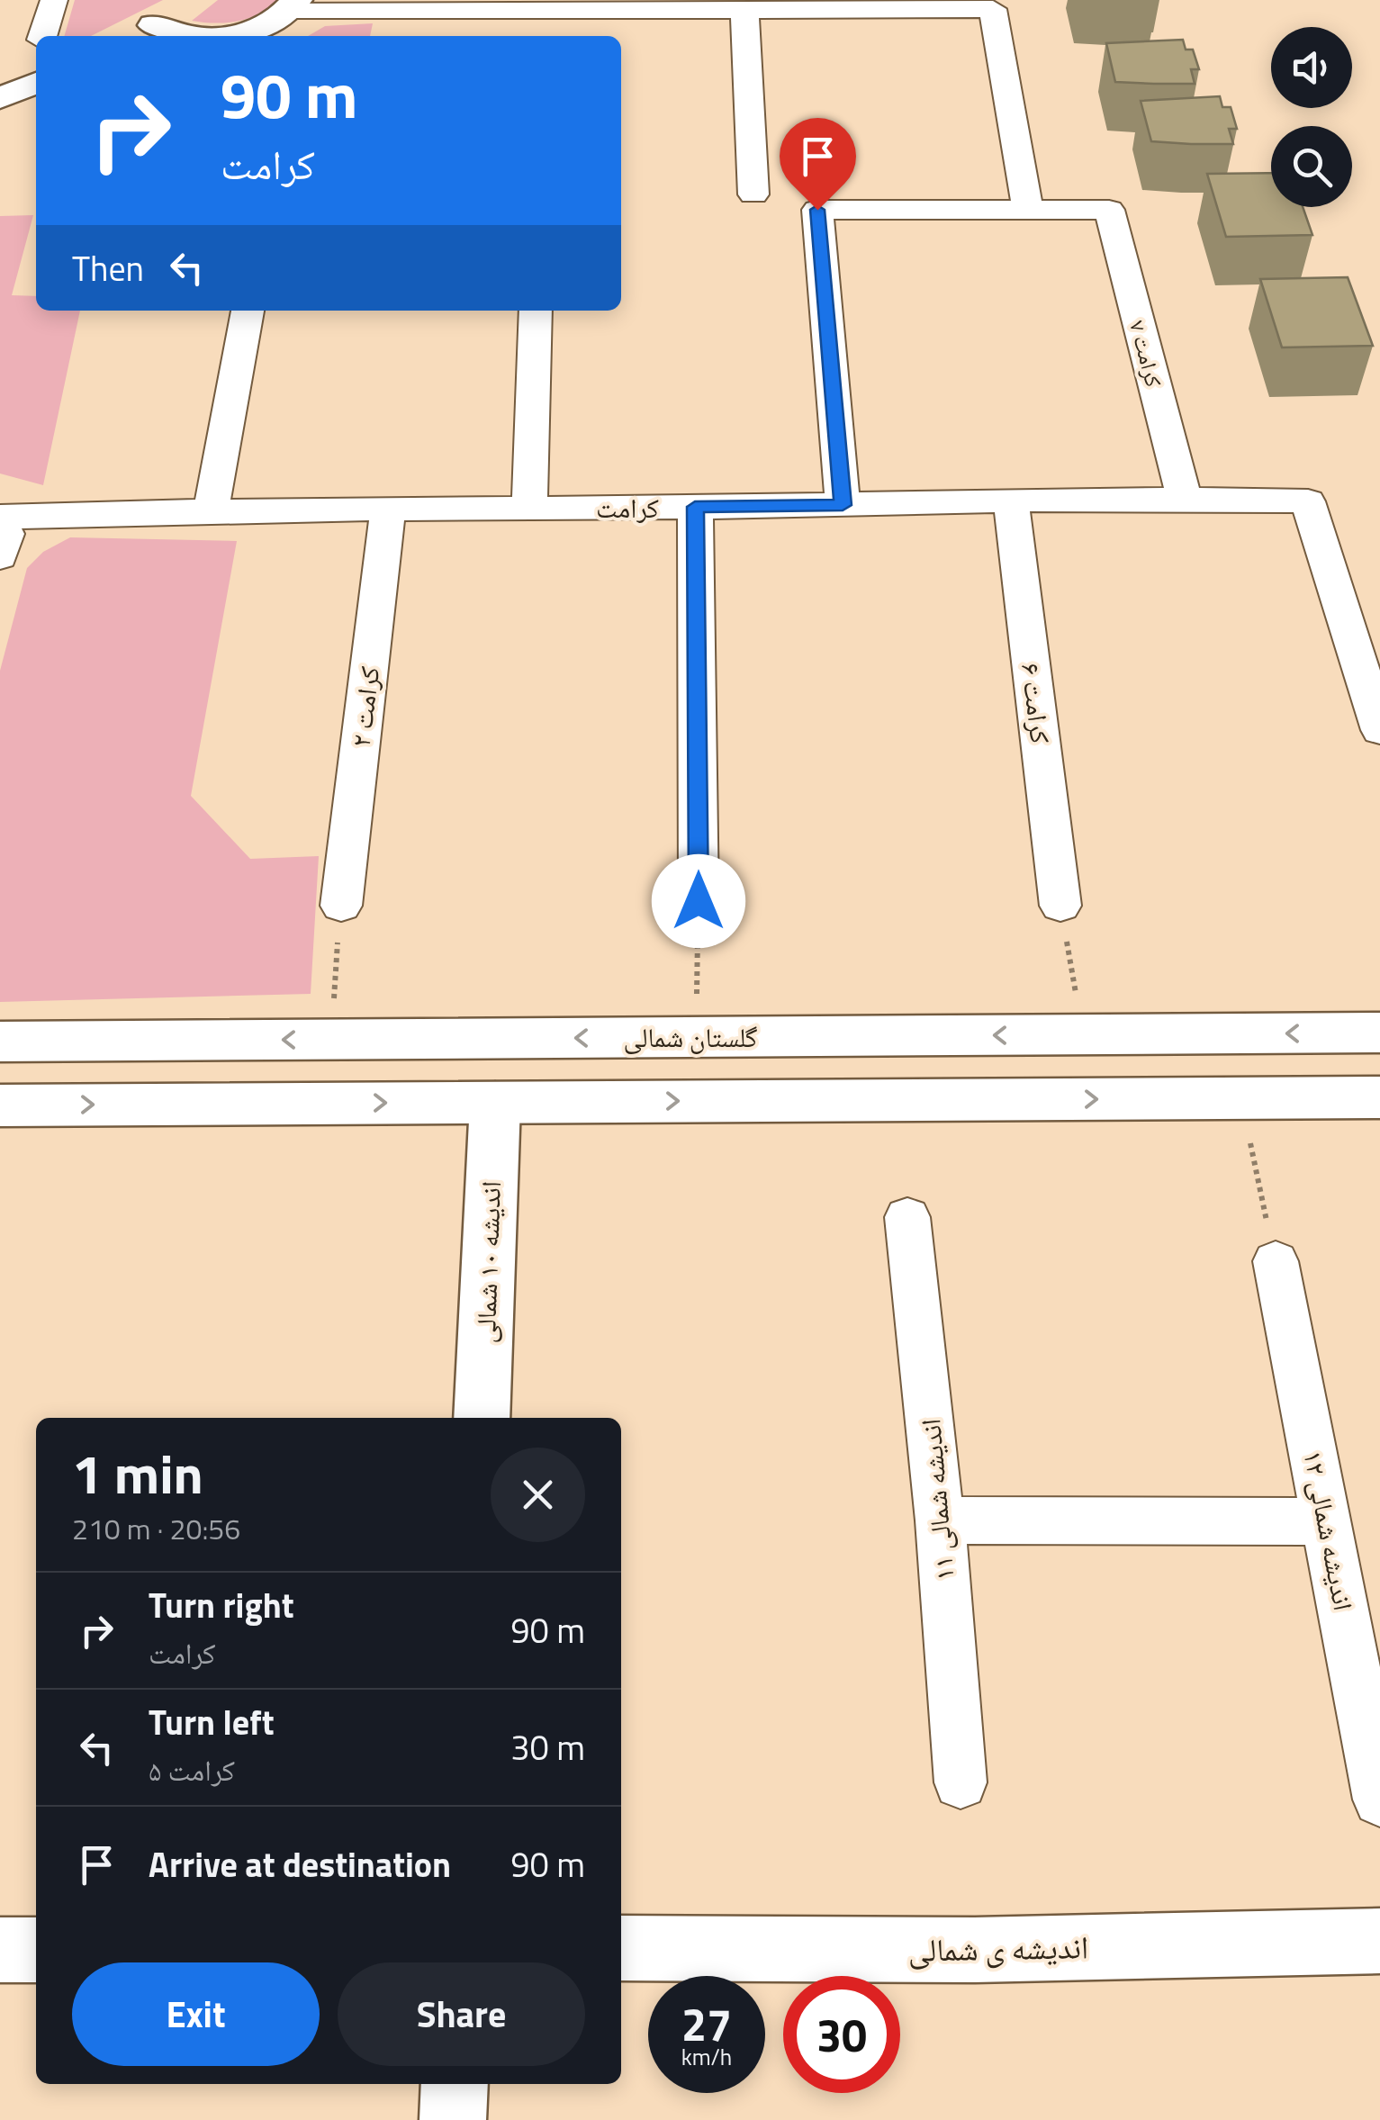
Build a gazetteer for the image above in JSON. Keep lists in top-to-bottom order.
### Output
{
  "streets": {
    "main road": ["گلستان شمالی", "اندیشه ۱۰ شمالی", "اندیشه ی شمالی"],
    "street": [
      "کرامت ۷",
      "کرامت",
      "کرامت ۶",
      "کرامت ۲",
      "اندیشه شمالی ۱۱",
      "اندیشه شمالی ۱۲"
    ]
  },
  "crossings": [
    ["کرامت ۷", "کرامت"],
    ["کرامت", "کرامت ۶"],
    ["کرامت", "کرامت ۲"],
    ["گلستان شمالی", "اندیشه ۱۰ شمالی"]
  ],
  "page": {
    "turn": ["90 m", "کرامت"],
    "then": "Then",
    "heading": ["1 min", "210 m · 20:56"],
    "list": [
      {
        "name": "Turn right",
        "note": "کرامت",
        "value": "90 m"
      },
      {
        "name": "Turn left",
        "note": "کرامت ۵",
        "value": "30 m"
      },
      {
        "name": "Arrive at destination",
        "value": "90 m"
      }
    ],
    "buttons": ["Exit", "Share"],
    "speed": "27 km/h",
    "limit": "30"
  }
}
